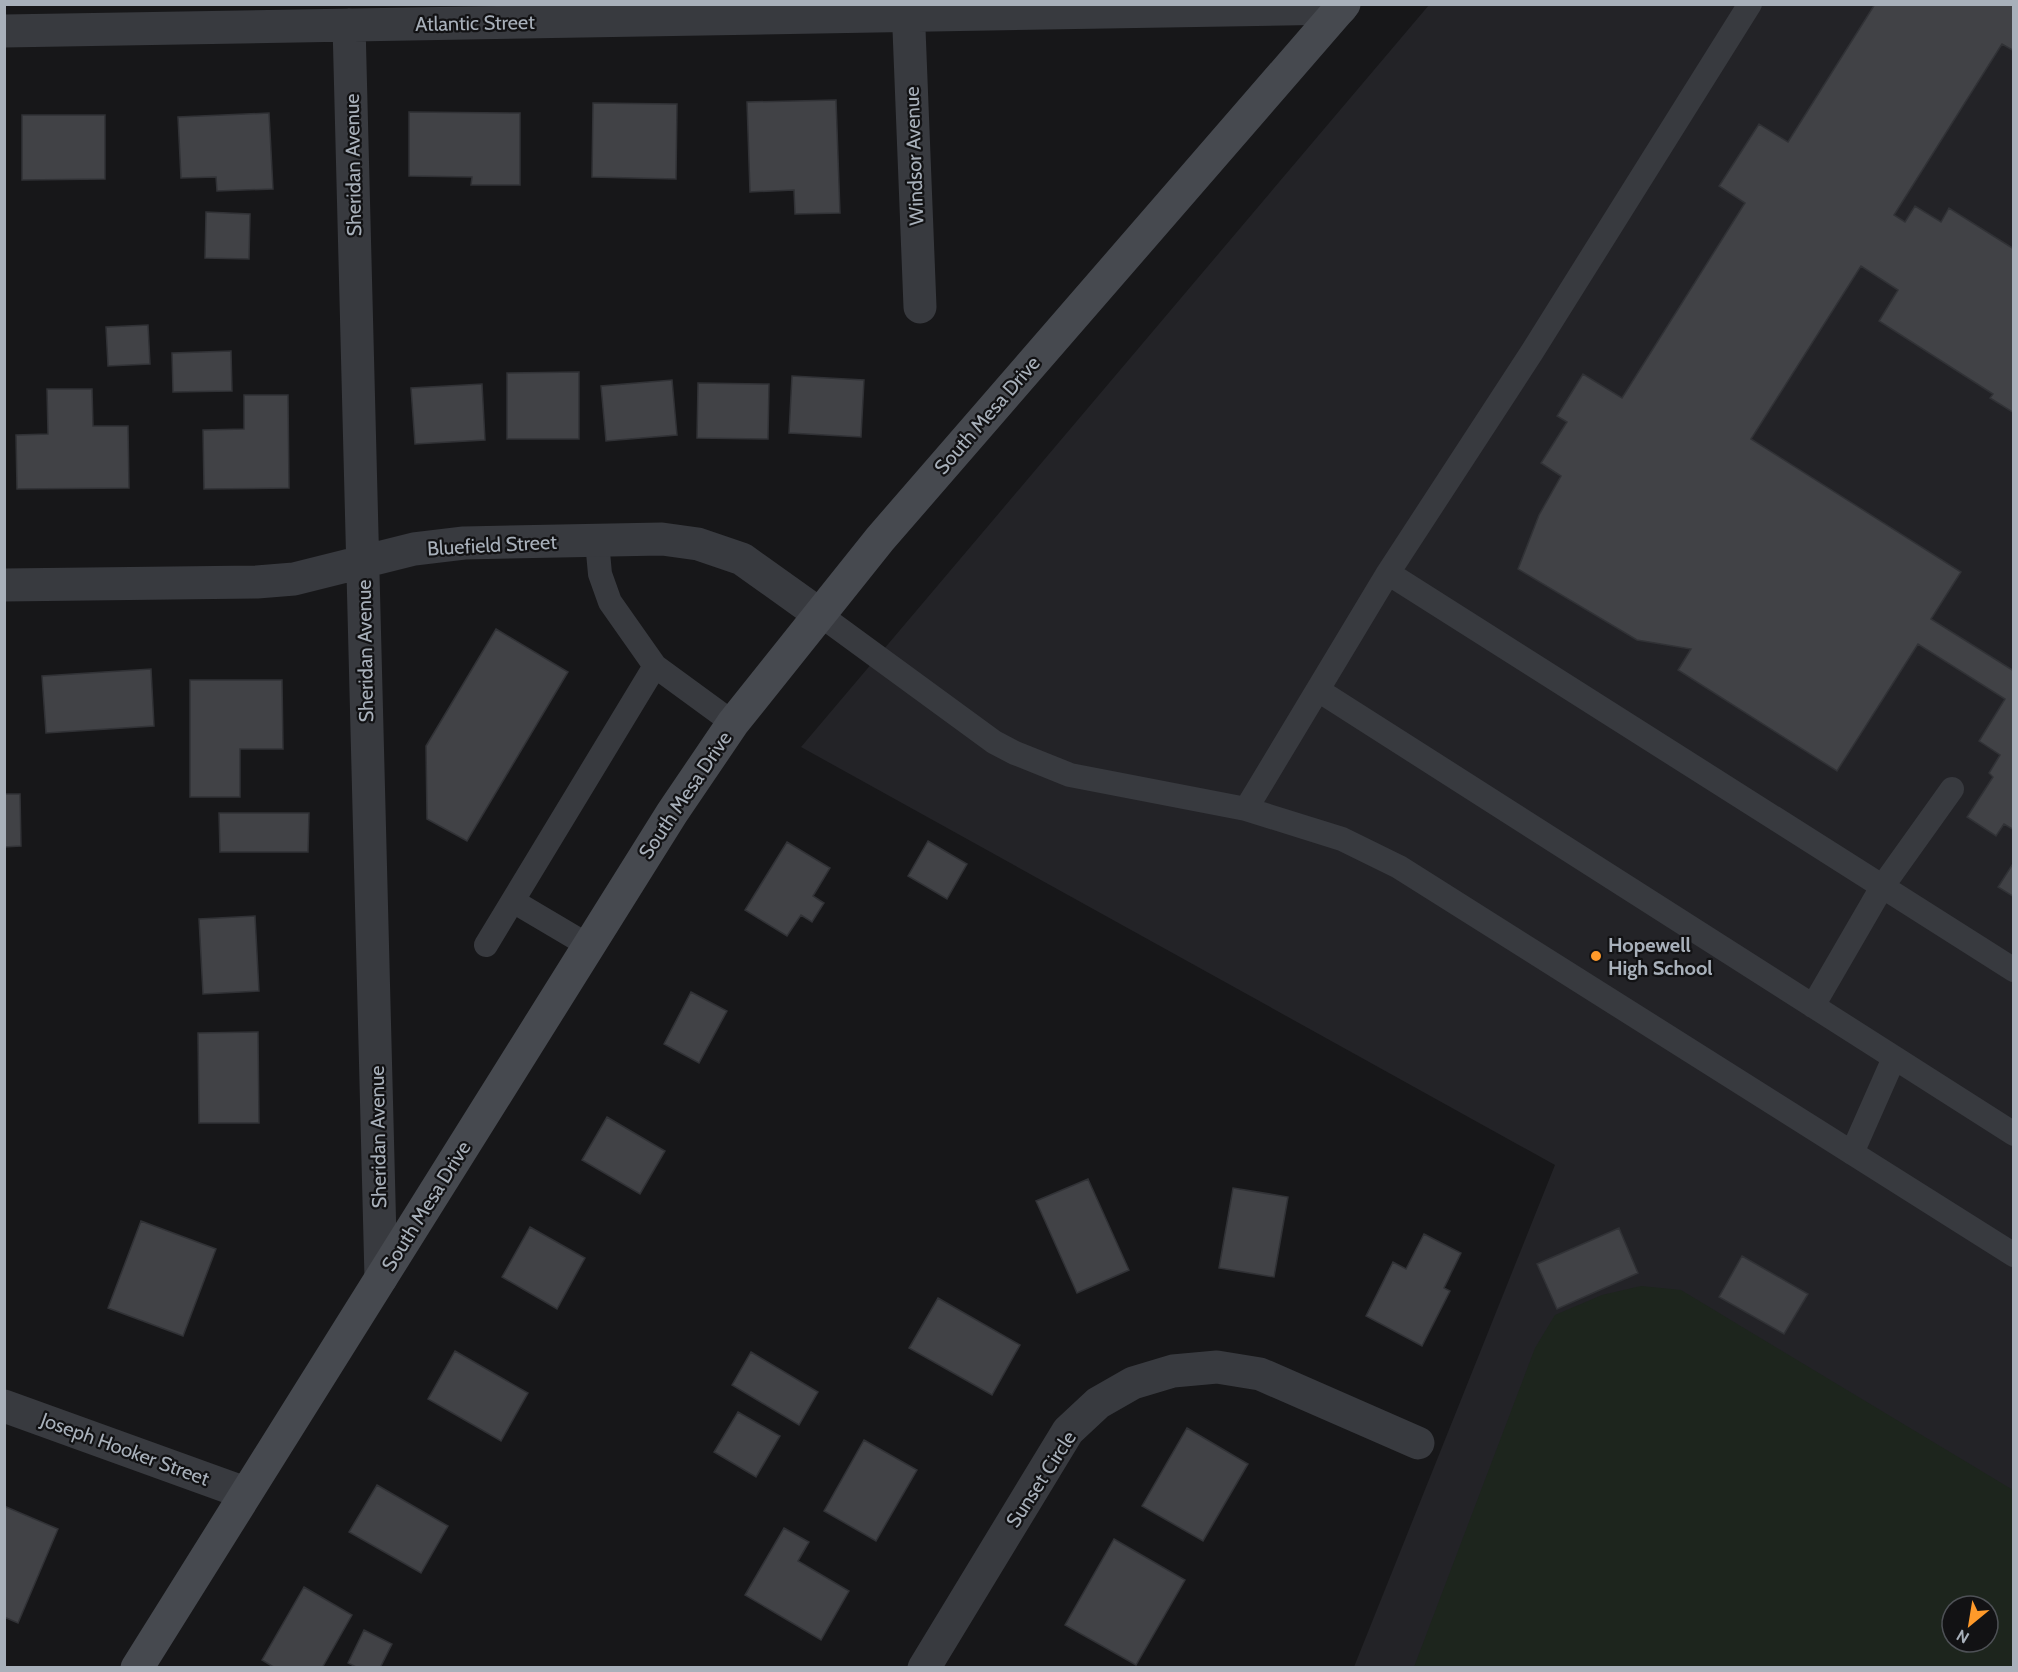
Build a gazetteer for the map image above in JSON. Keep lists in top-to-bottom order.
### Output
{
  "streets": {
    "main road": ["South Mesa Drive"],
    "street": [
      "Atlantic Street",
      "Windsor Avenue",
      "Sheridan Avenue",
      "Bluefield Street",
      "Joseph Hooker Street",
      "Sunset Circle"
    ]
  },
  "crossings": [
    ["Atlantic Street", "Windsor Avenue"],
    ["Atlantic Street", "Sheridan Avenue"],
    ["Atlantic Street", "South Mesa Drive"],
    ["Sheridan Avenue", "South Mesa Drive"],
    ["Sheridan Avenue", "Bluefield Street"],
    ["South Mesa Drive", "Bluefield Street"],
    ["South Mesa Drive", "Joseph Hooker Street"]
  ],
  "places": ["Hopewell High School"],
  "north": "bottom left"
}
